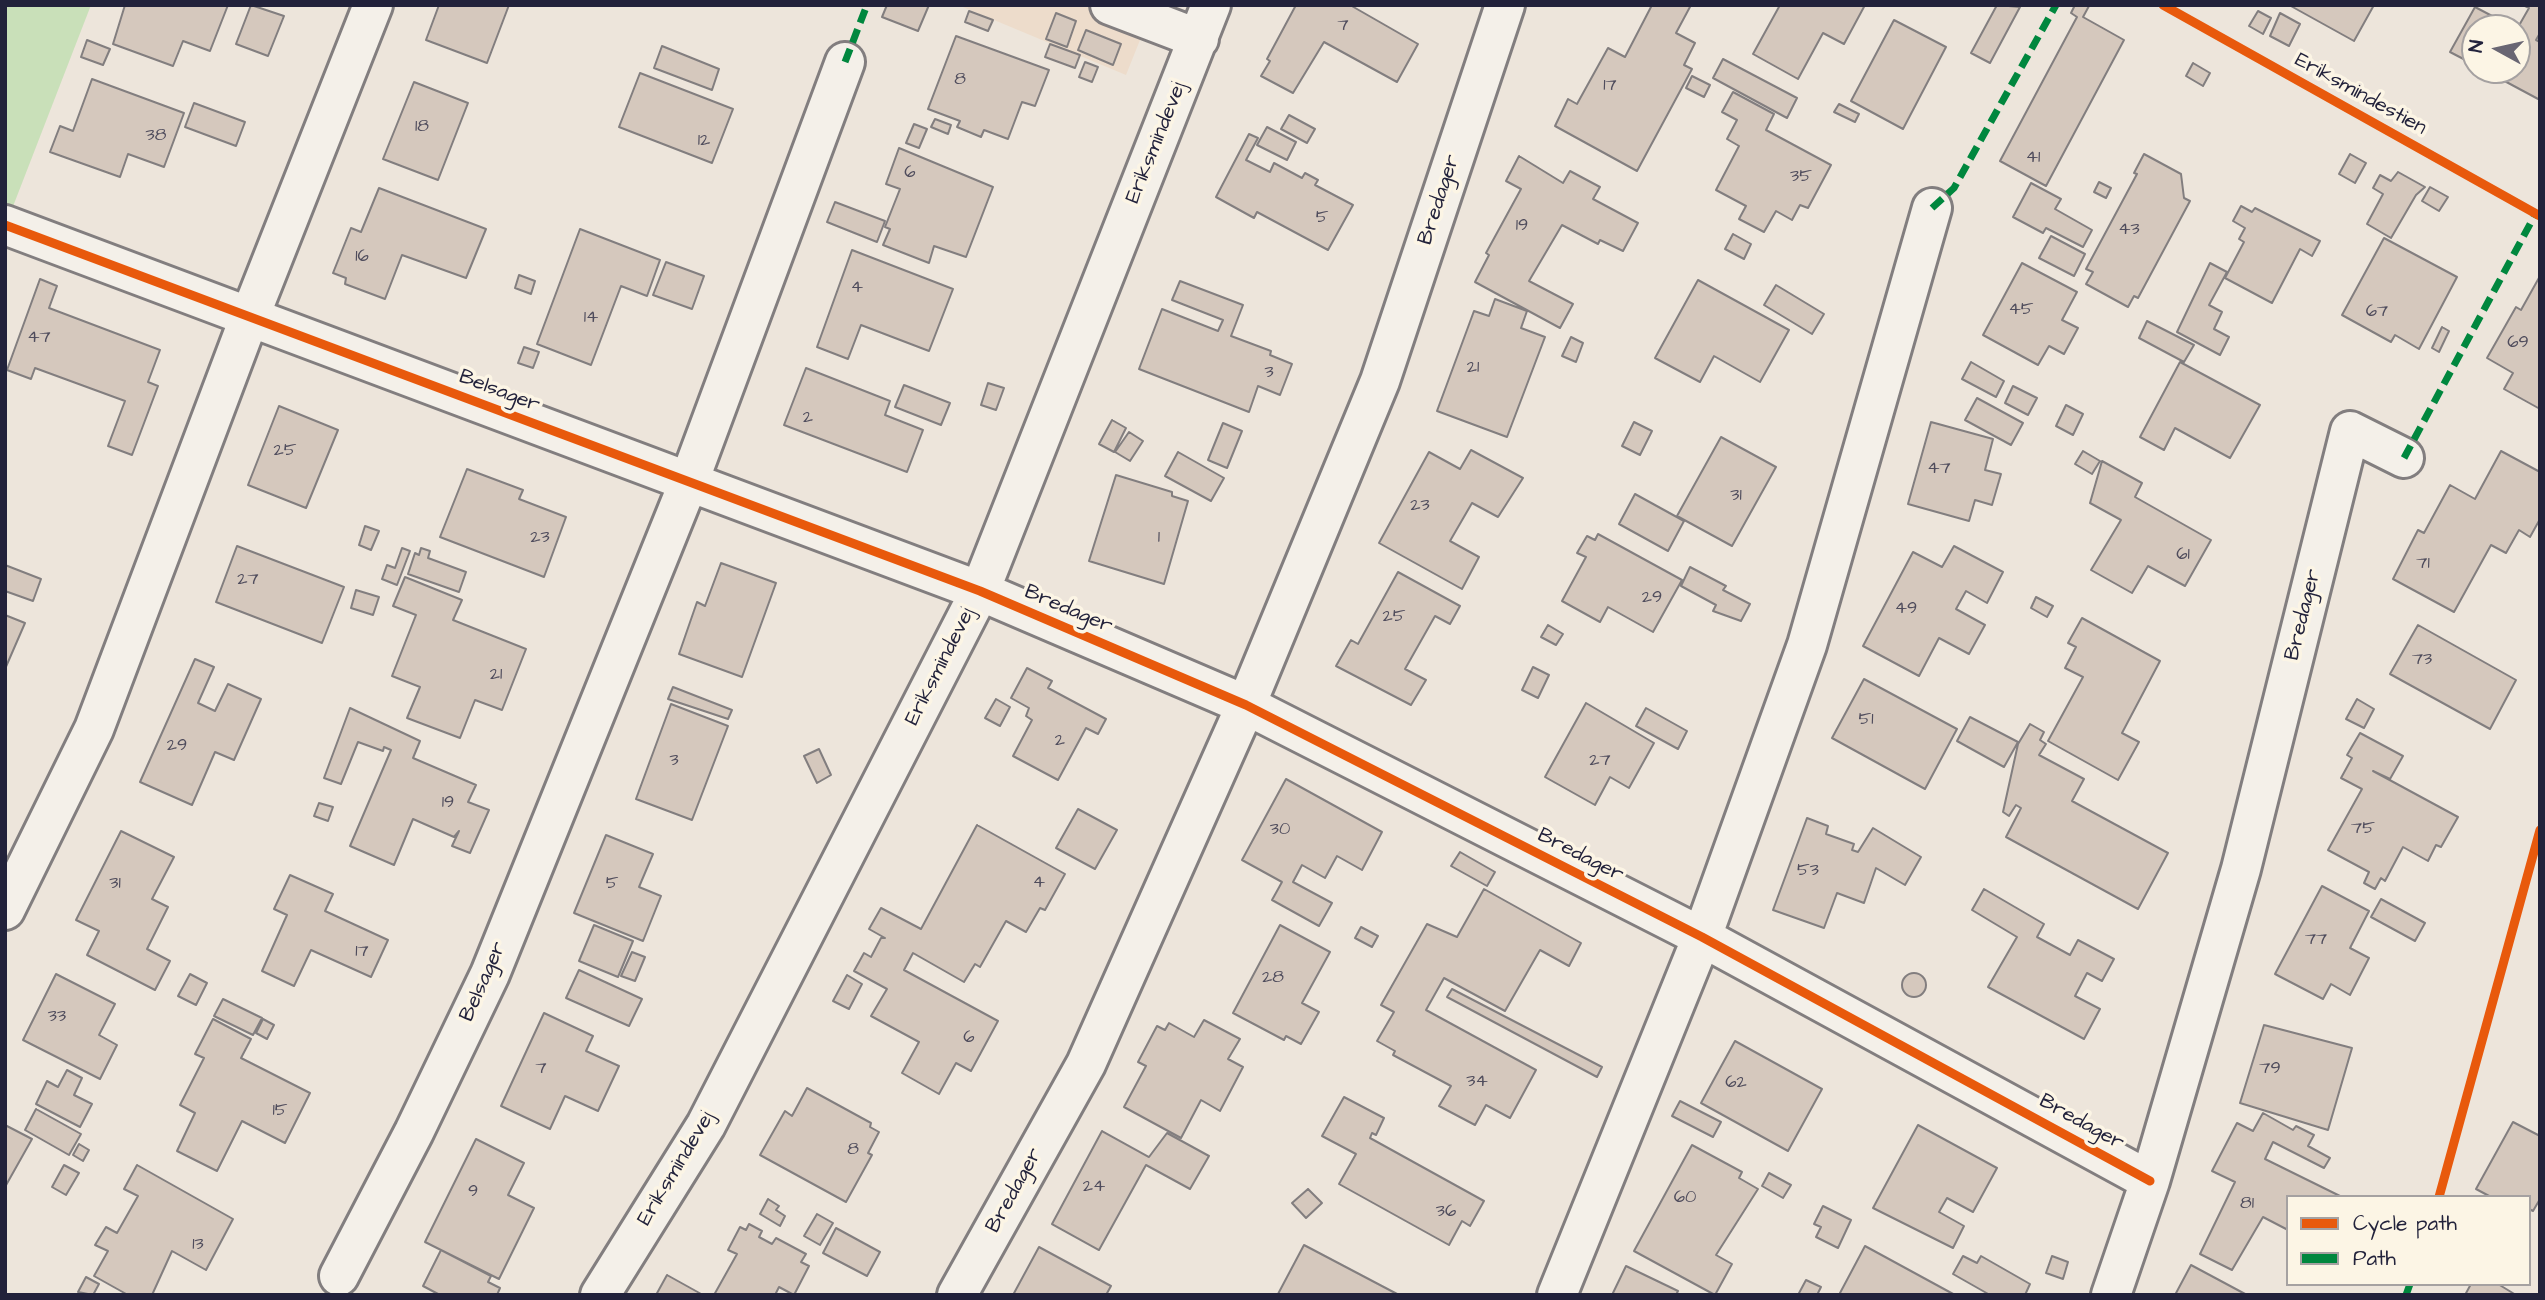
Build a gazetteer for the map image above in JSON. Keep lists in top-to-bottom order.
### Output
{
  "streets": {
    "street": ["Eriksmindevej", "Bredager", "Belsager"],
    "cycle path": ["Eriksmindestien"]
  },
  "crossings": [
    ["Eriksmindevej", "Bredager"],
    ["Eriksmindevej", "Belsager"],
    ["Bredager", "Belsager"]
  ],
  "house_numbers": [
    "7",
    "8",
    "17",
    "18",
    "38",
    "12",
    "41",
    "6",
    "35",
    "5",
    "19",
    "43",
    "16",
    "4",
    "45",
    "67",
    "14",
    "47",
    "69",
    "21",
    "3",
    "2",
    "25",
    "47",
    "31",
    "23",
    "23",
    "1",
    "61",
    "71",
    "27",
    "29",
    "49",
    "25",
    "73",
    "21",
    "51",
    "2",
    "29",
    "3",
    "27",
    "19",
    "75",
    "30",
    "53",
    "4",
    "31",
    "5",
    "77",
    "17",
    "28",
    "33",
    "6",
    "7",
    "79",
    "34",
    "62",
    "15",
    "8",
    "24",
    "9",
    "60",
    "81",
    "36",
    "13"
  ],
  "legend": ["Cycle path", "Path"],
  "north": "left"
}
